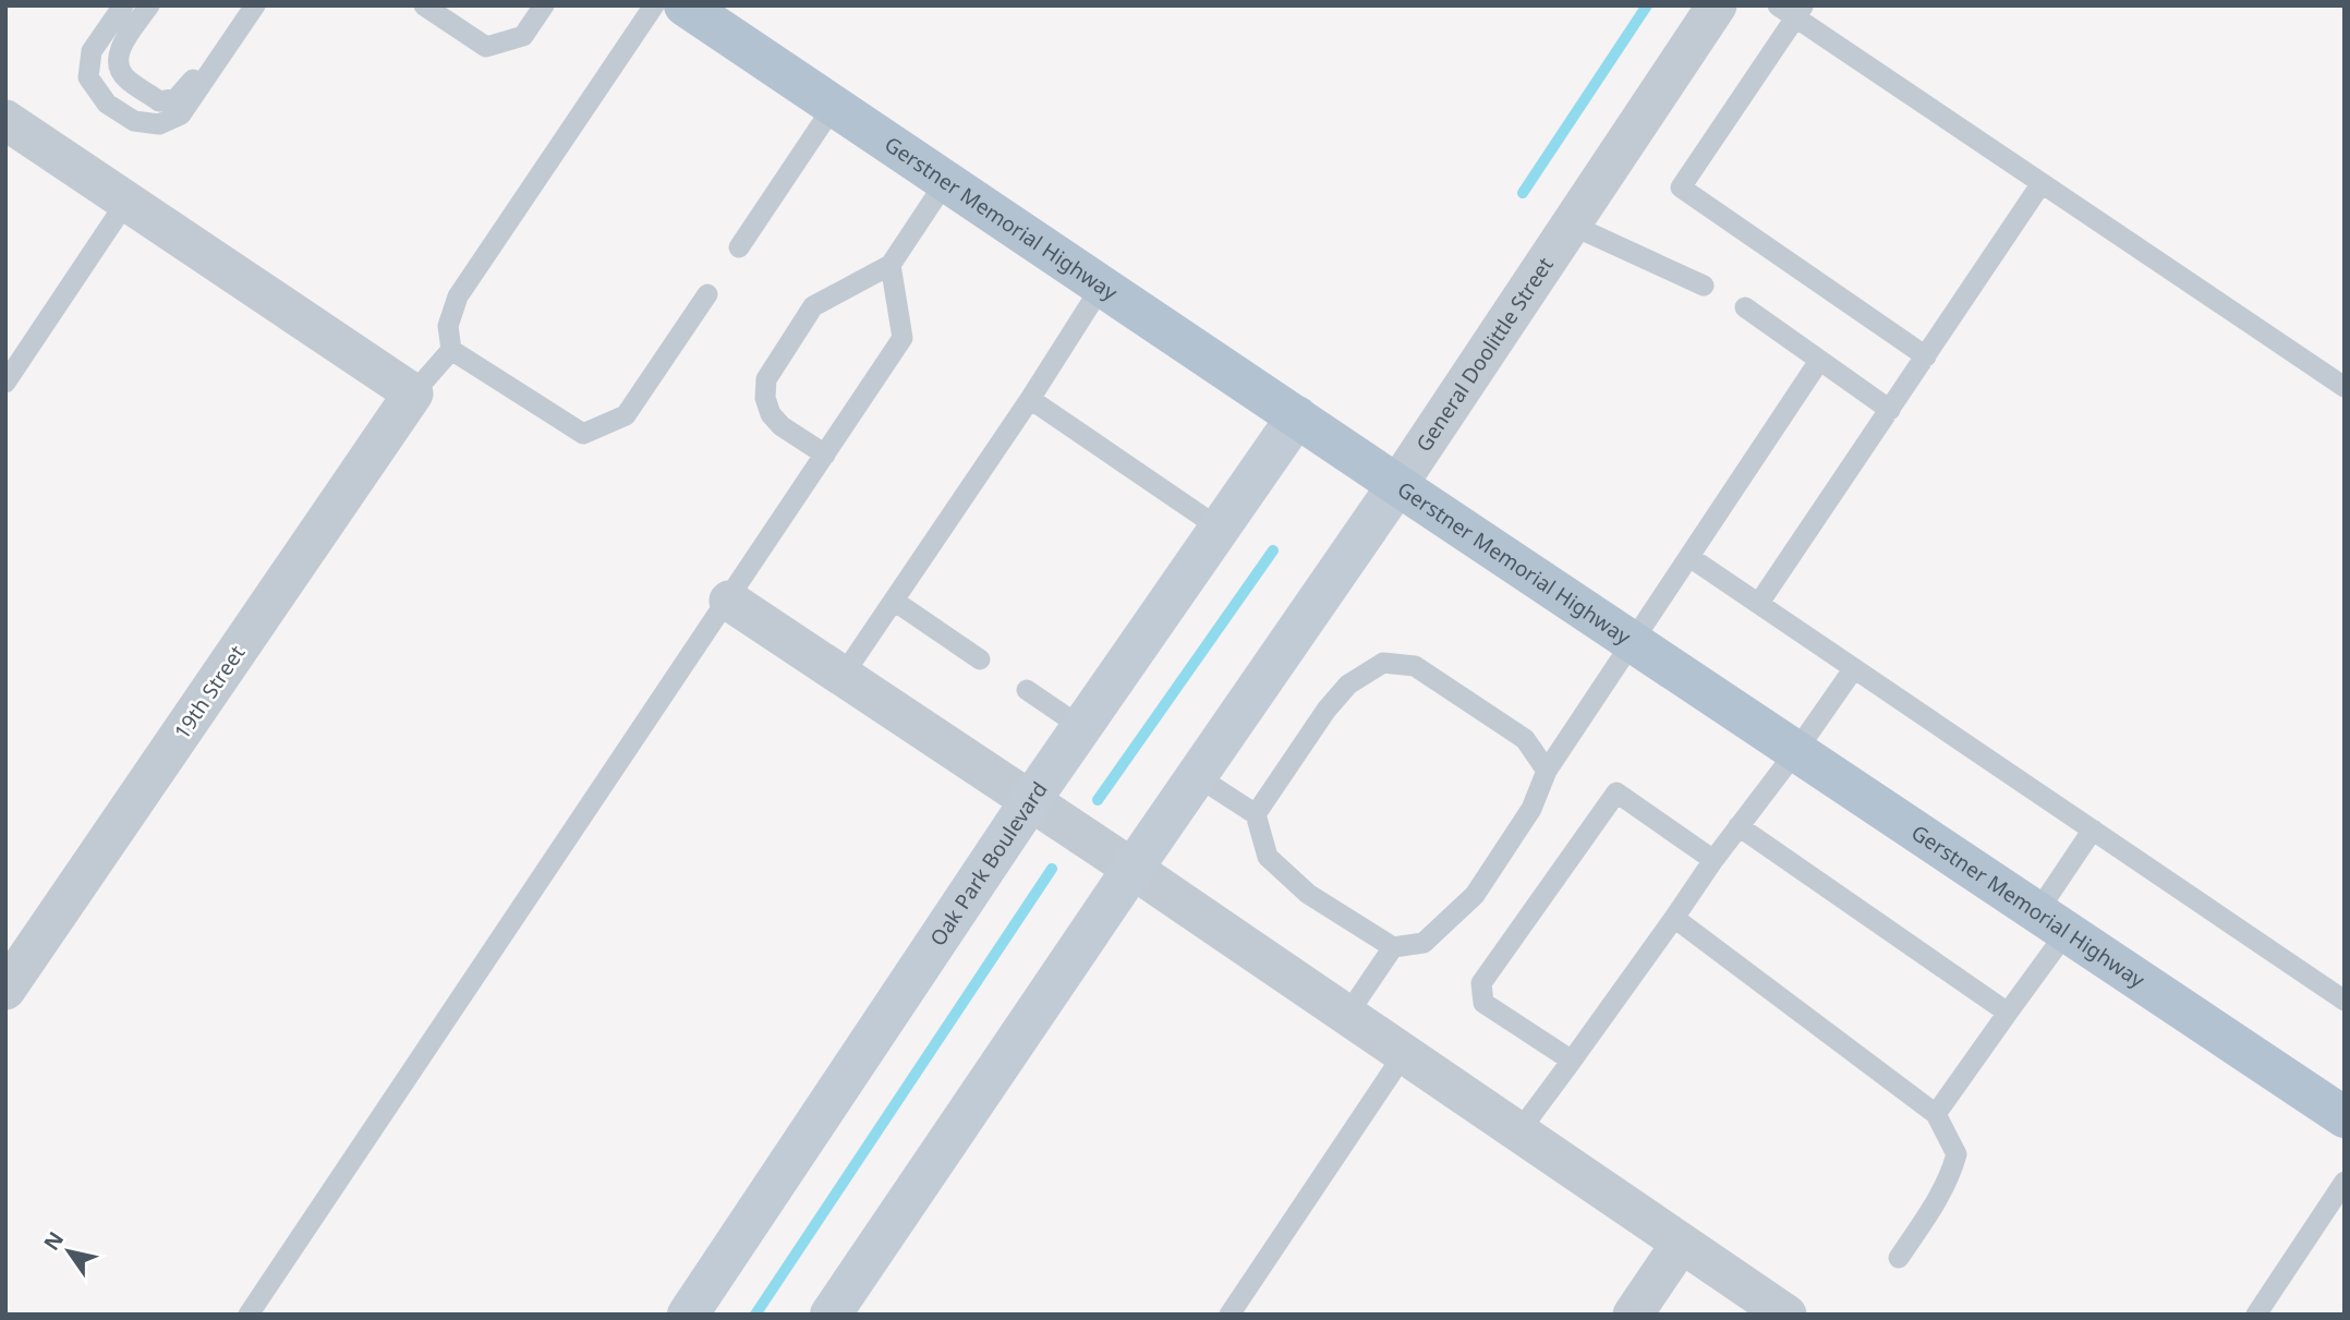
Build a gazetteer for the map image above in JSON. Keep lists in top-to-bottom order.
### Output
{
  "streets": {
    "main road": ["Gerstner Memorial Highway"],
    "street": ["General Doolittle Street", "19th Street", "Oak Park Boulevard"]
  },
  "crossings": [
    ["Gerstner Memorial Highway", "General Doolittle Street"],
    ["Gerstner Memorial Highway", "Oak Park Boulevard"]
  ],
  "north": "top left"
}
